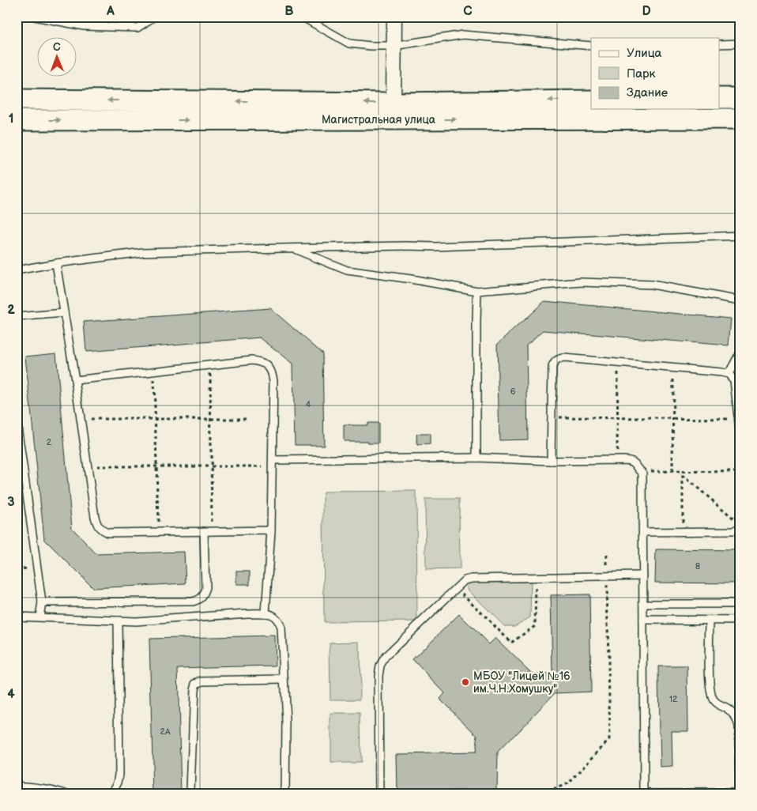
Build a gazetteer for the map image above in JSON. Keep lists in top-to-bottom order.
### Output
{
  "streets": {
    "main road": ["Магистральная улица"]
  },
  "places": ["МБОУ \"Лицей №16 им.Ч.Н.Хомушку\""],
  "house_numbers": [
    "6",
    "4",
    "2",
    "8",
    "12",
    "2А"
  ],
  "legend": ["Улица", "Парк", "Здание"],
  "north": "top",
  "grid": {
    "columns": [
      "A",
      "B",
      "C",
      "D"
    ],
    "rows": [
      "1",
      "2",
      "3",
      "4"
    ]
  }
}
